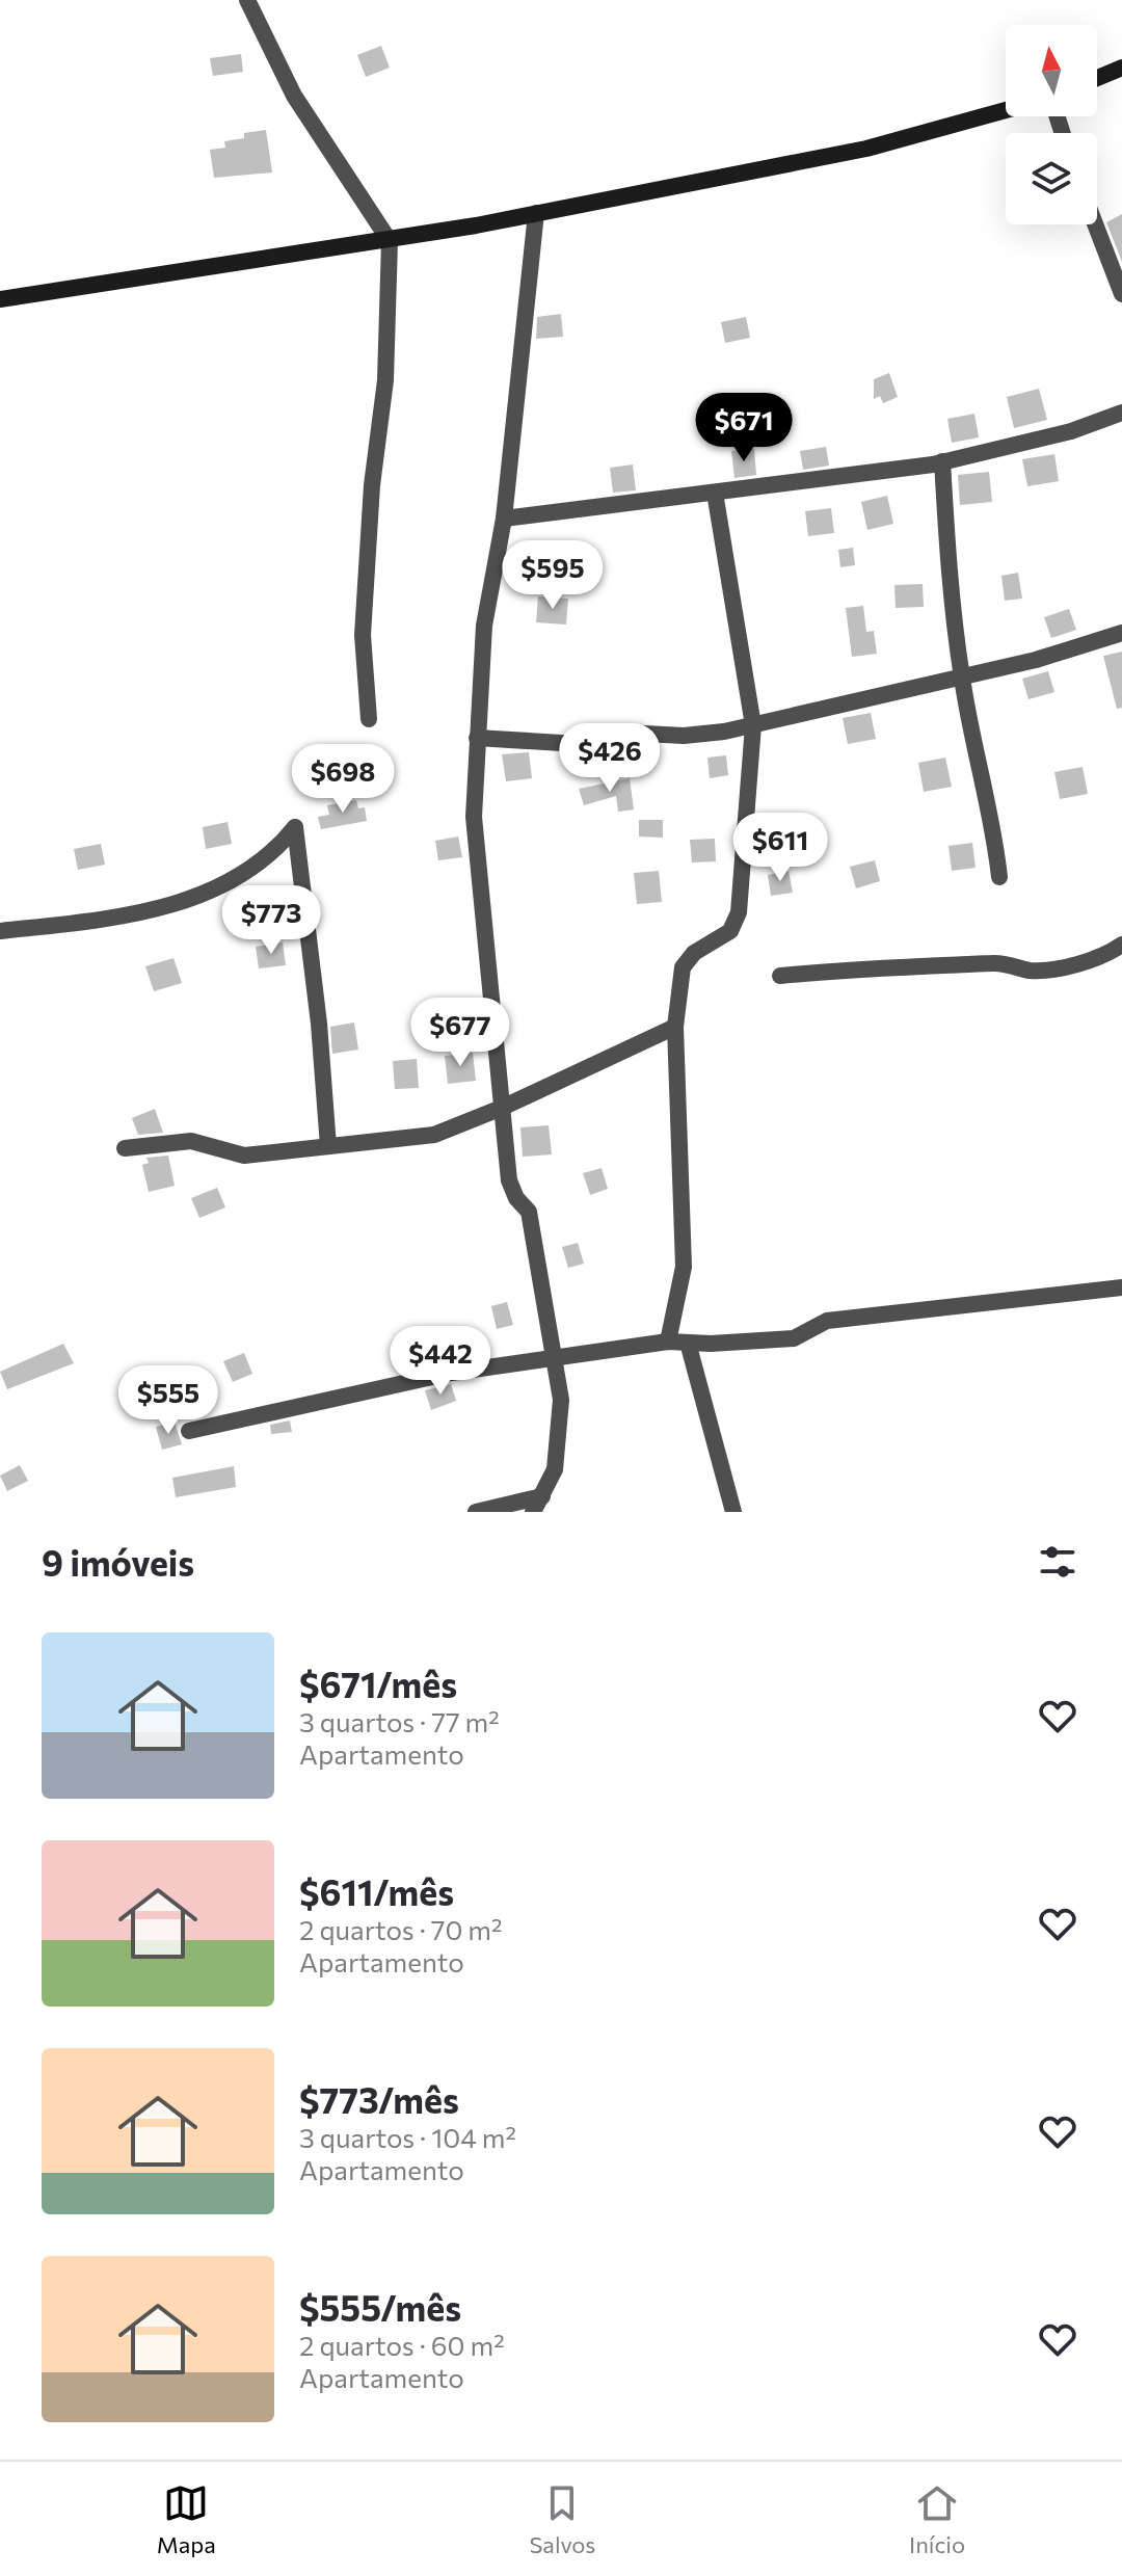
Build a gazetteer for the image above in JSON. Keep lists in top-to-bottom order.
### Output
{
  "north": "top",
  "page": {
    "price": [
      "$671",
      "$595",
      "$426",
      "$698",
      "$611",
      "$773",
      "$677",
      "$442",
      "$555"
    ],
    "heading": "9 imóveis",
    "list": [
      {
        "name": "$671/mês",
        "note": "3 quartos · 77 m² · Apartamento"
      },
      {
        "name": "$611/mês",
        "note": "2 quartos · 70 m² · Apartamento"
      },
      {
        "name": "$773/mês",
        "note": "3 quartos · 104 m² · Apartamento"
      },
      {
        "name": "$555/mês",
        "note": "2 quartos · 60 m² · Apartamento"
      }
    ],
    "tabs": ["Mapa", "Salvos", "Início"]
  }
}
